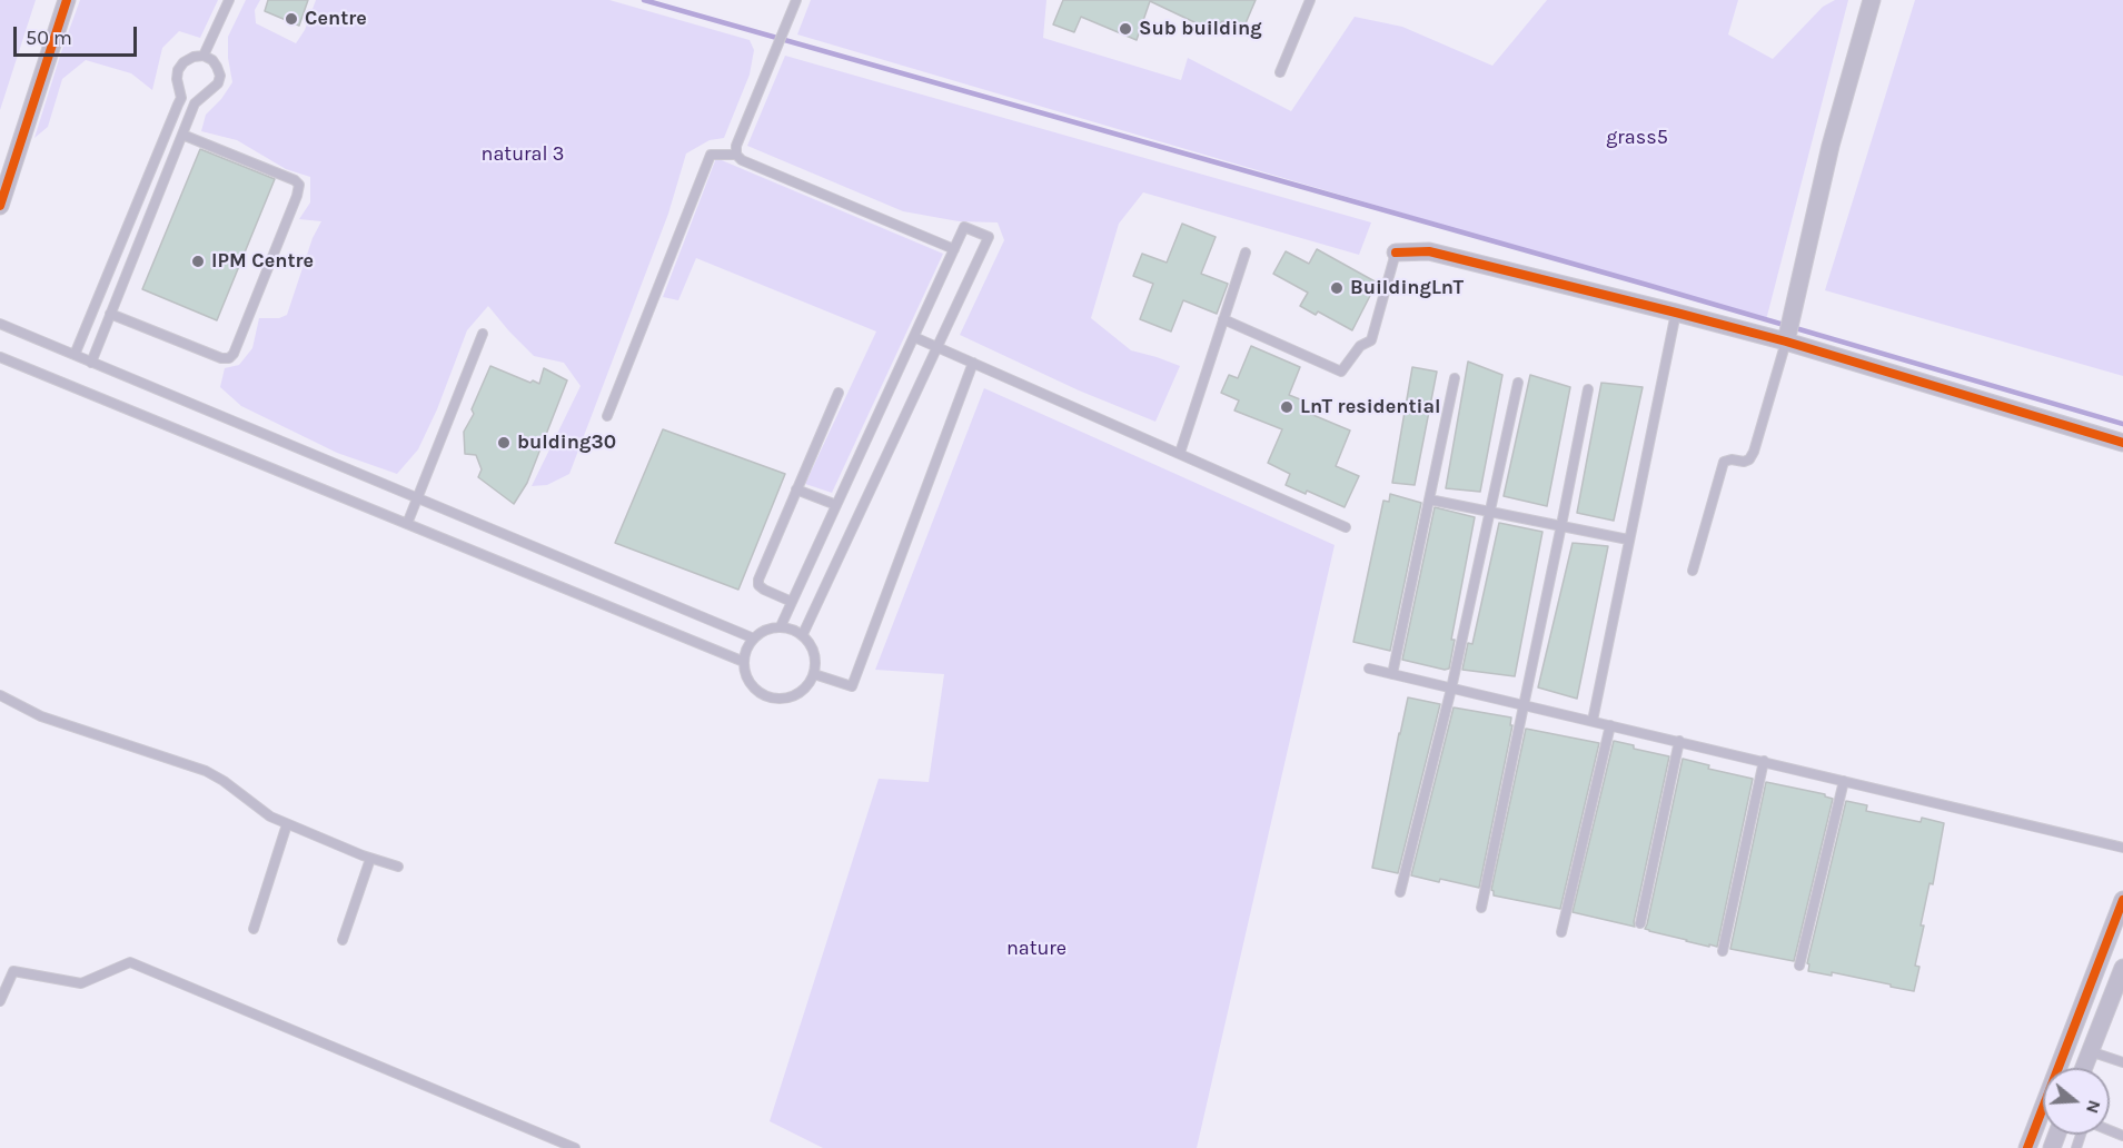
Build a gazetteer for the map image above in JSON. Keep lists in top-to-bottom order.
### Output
{
  "parks": ["grass5", "natural 3", "nature"],
  "places": [
    "Centre",
    "Sub building",
    "IPM Centre",
    "BuildingLnT",
    "LnT residential",
    "bulding30"
  ],
  "scale_bar": "50 m",
  "north": "right"
}
